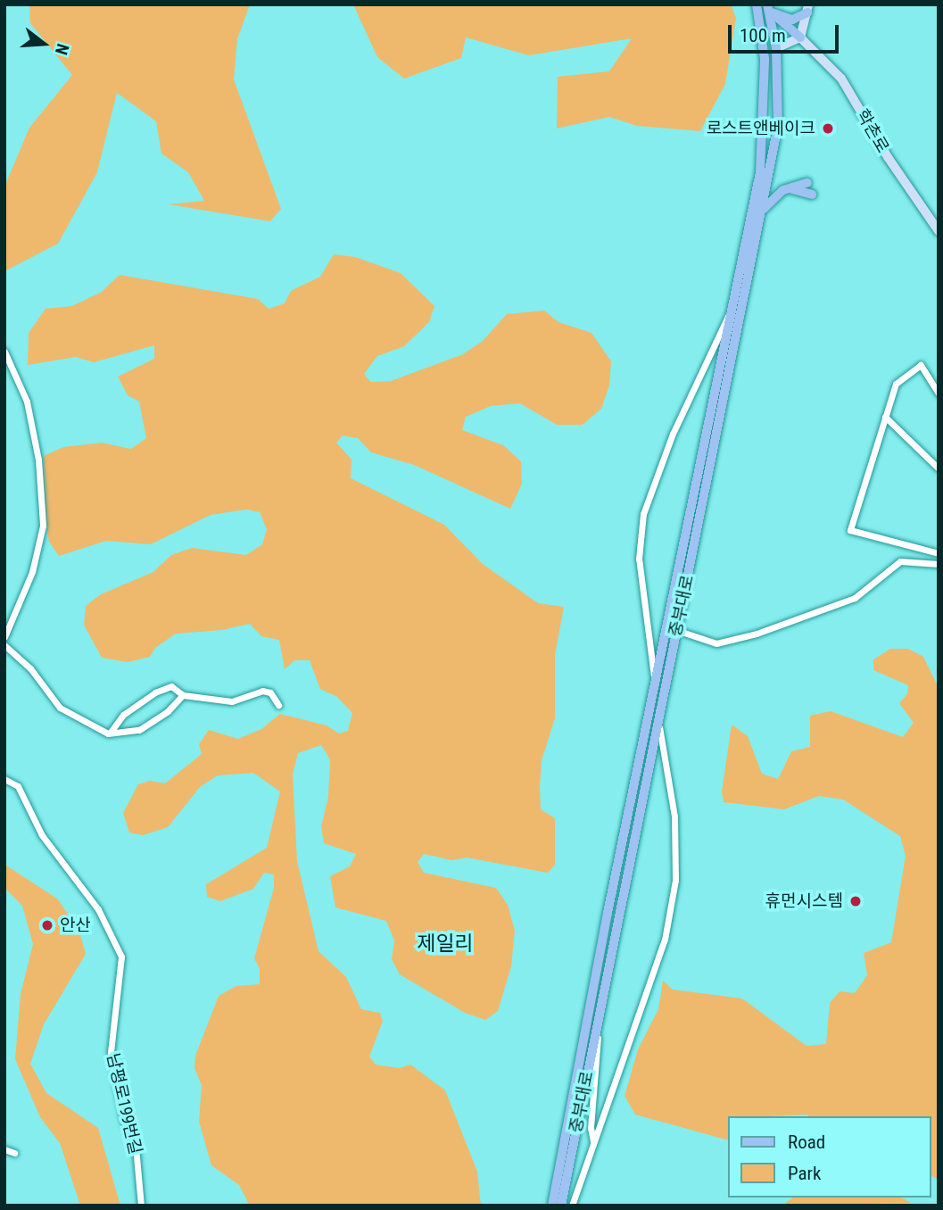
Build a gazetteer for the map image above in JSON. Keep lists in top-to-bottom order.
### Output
{
  "streets": {
    "main road": ["중부대로"],
    "street": ["학촌로", "남평로199번길"]
  },
  "districts": ["제일리"],
  "places": ["로스트앤베이크", "휴먼시스템", "안산"],
  "legend": ["Road", "Park"],
  "scale_bar": "100 m",
  "north": "right"
}
